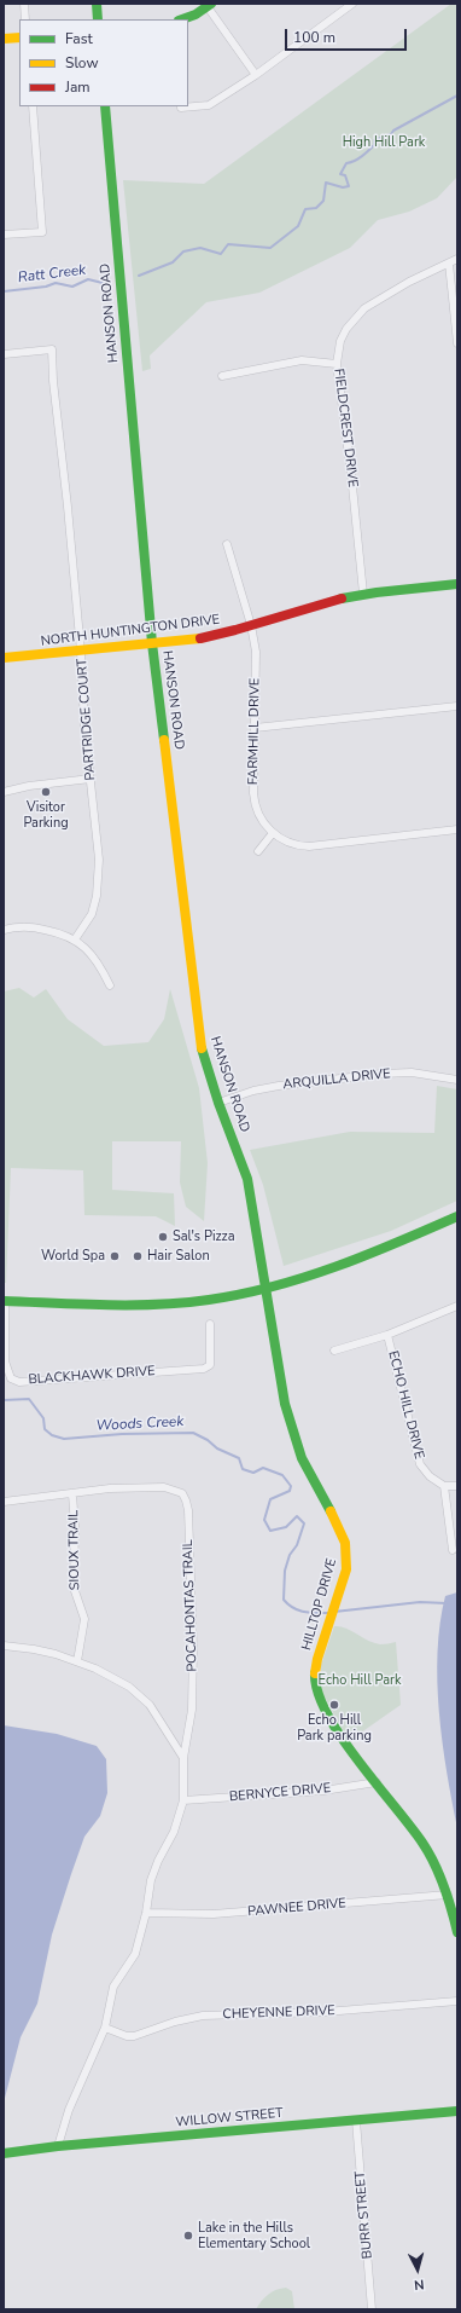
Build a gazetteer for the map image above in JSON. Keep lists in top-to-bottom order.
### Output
{
  "streets": {
    "street": [
      "HANSON ROAD",
      "FIELDCREST DRIVE",
      "NORTH HUNTINGTON DRIVE",
      "PARTRIDGE COURT",
      "FARMHILL DRIVE",
      "ARQUILLA DRIVE",
      "BLACKHAWK DRIVE",
      "ECHO HILL DRIVE",
      "SIOUX TRAIL",
      "HILLTOP DRIVE",
      "POCAHONTAS TRAIL",
      "BERNYCE DRIVE",
      "PAWNEE DRIVE",
      "CHEYENNE DRIVE",
      "WILLOW STREET",
      "BURR STREET"
    ]
  },
  "crossings": [
    ["HANSON ROAD", "NORTH HUNTINGTON DRIVE"],
    ["HANSON ROAD", "ARQUILLA DRIVE"],
    ["HANSON ROAD", "HILLTOP DRIVE"],
    ["FIELDCREST DRIVE", "NORTH HUNTINGTON DRIVE"],
    ["NORTH HUNTINGTON DRIVE", "PARTRIDGE COURT"],
    ["NORTH HUNTINGTON DRIVE", "FARMHILL DRIVE"],
    ["SIOUX TRAIL", "POCAHONTAS TRAIL"],
    ["HILLTOP DRIVE", "BERNYCE DRIVE"],
    ["HILLTOP DRIVE", "PAWNEE DRIVE"],
    ["WILLOW STREET", "BURR STREET"]
  ],
  "water": ["Ratt Creek", "Woods Creek"],
  "parks": ["High Hill Park", "Echo Hill Park"],
  "places": [
    "Visitor Parking",
    "Sal's Pizza",
    "World Spa",
    "Hair Salon",
    "Echo Hill Park parking",
    "Lake in the Hills Elementary School"
  ],
  "legend": ["Fast", "Slow", "Jam"],
  "scale_bar": "100 m",
  "north": "bottom"
}
